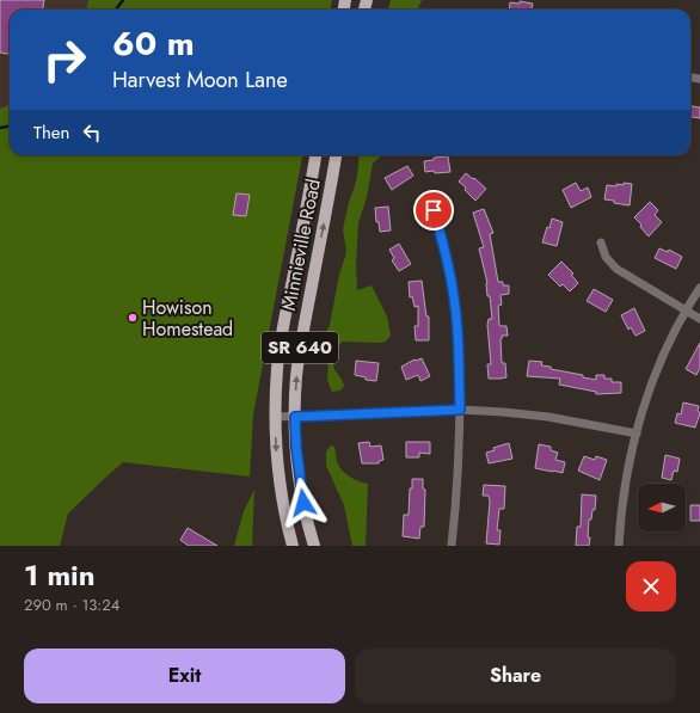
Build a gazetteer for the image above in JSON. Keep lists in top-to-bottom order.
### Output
{
  "streets": {
    "main road": ["Minnieville Road", "SR 640"]
  },
  "places": ["Howison Homestead"],
  "north": "left",
  "page": {
    "turn": ["60 m", "Harvest Moon Lane"],
    "then": "Then",
    "heading": ["1 min", "290 m · 13:24"],
    "buttons": ["Exit", "Share"]
  }
}
